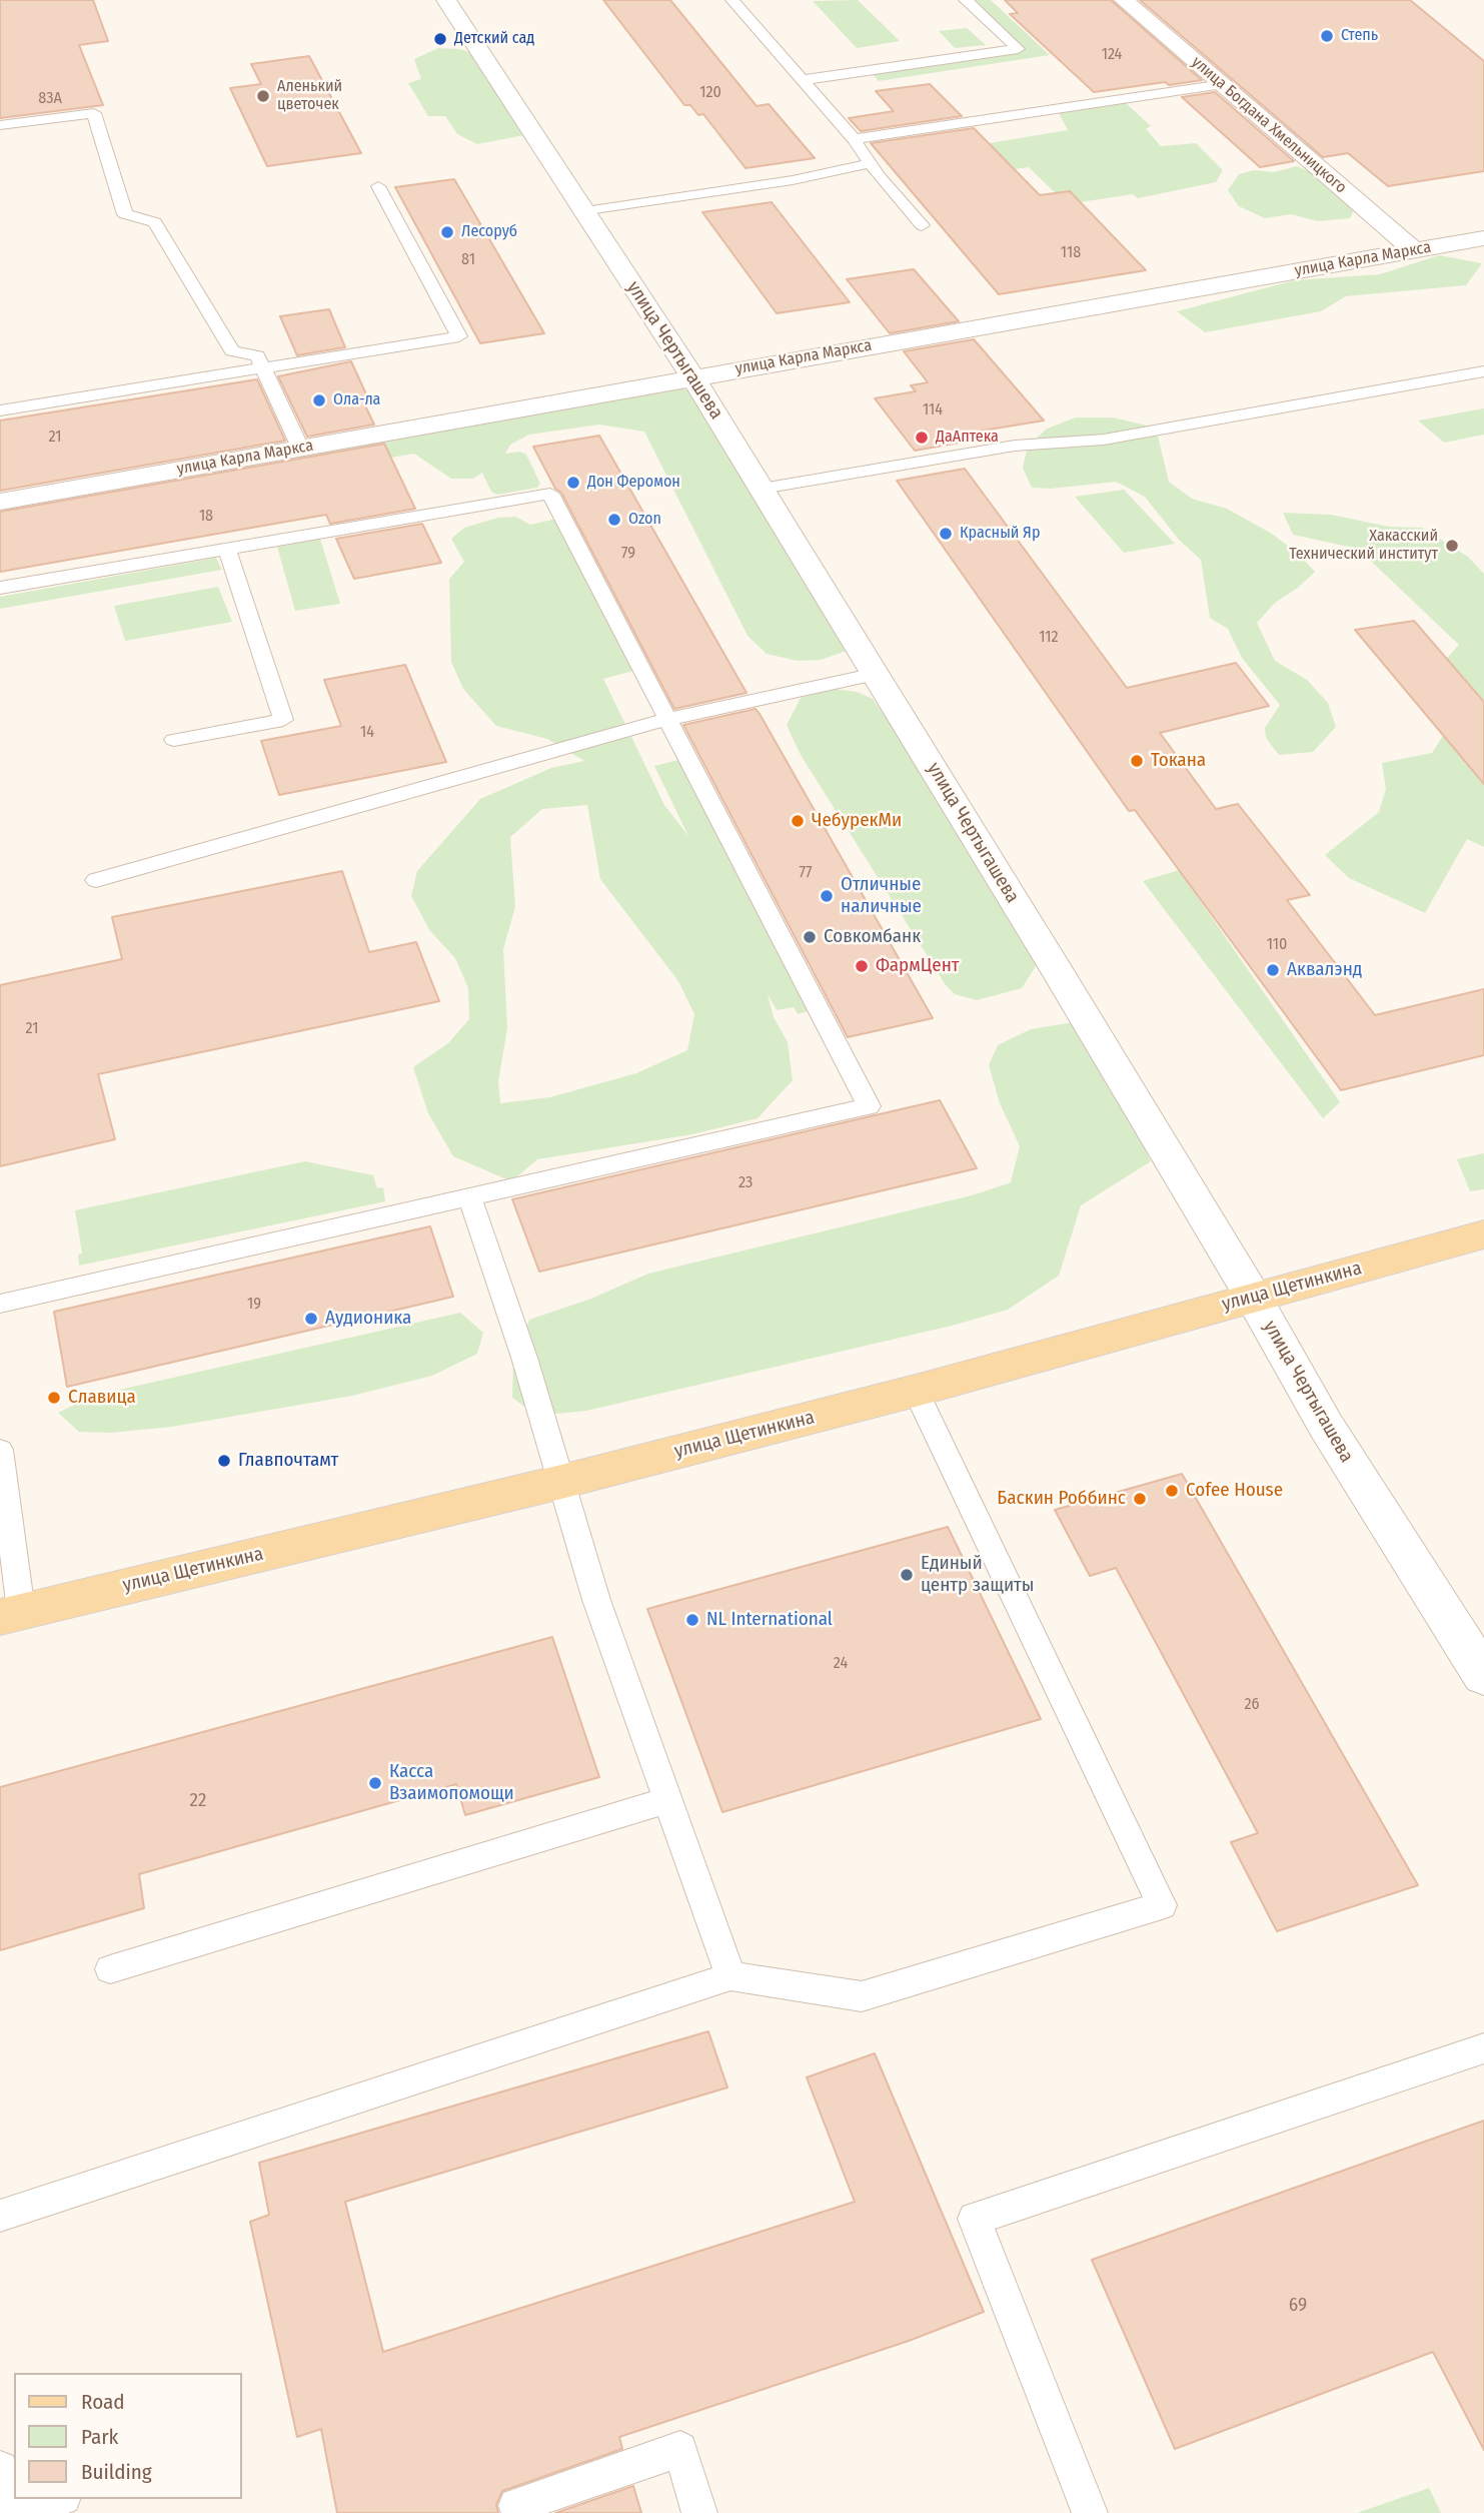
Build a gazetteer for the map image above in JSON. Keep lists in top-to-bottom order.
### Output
{
  "streets": {
    "main road": ["улица Щетинкина"],
    "street": ["улица Богдана Хмельницкого", "улица Карла Маркса", "улица Чертыгашева"]
  },
  "crossings": [
    ["улица Богдана Хмельницкого", "улица Карла Маркса"],
    ["улица Карла Маркса", "улица Чертыгашева"],
    ["улица Чертыгашева", "улица Щетинкина"]
  ],
  "places": [
    "Степь",
    "Детский сад",
    "Аленький цветочек",
    "Лесоруб",
    "Ола-ла",
    "ДаАптека",
    "Дон Феромон",
    "Ozon",
    "Красный Яр",
    "Хакасский Технический институт",
    "Токана",
    "ЧебурекМи",
    "Отличные наличные",
    "Совкомбанк",
    "ФармЦент",
    "Аквалэнд",
    "Аудионика",
    "Славица",
    "Главпочтамт",
    "Cofee House",
    "Баскин Роббинс",
    "Единый центр защиты",
    "NL International",
    "Касса Взаимопомощи"
  ],
  "house_numbers": [
    "124",
    "120",
    "83А",
    "118",
    "81",
    "114",
    "21",
    "18",
    "79",
    "112",
    "14",
    "77",
    "110",
    "21",
    "23",
    "19",
    "24",
    "26",
    "22",
    "69"
  ],
  "legend": ["Road", "Park", "Building"]
}
